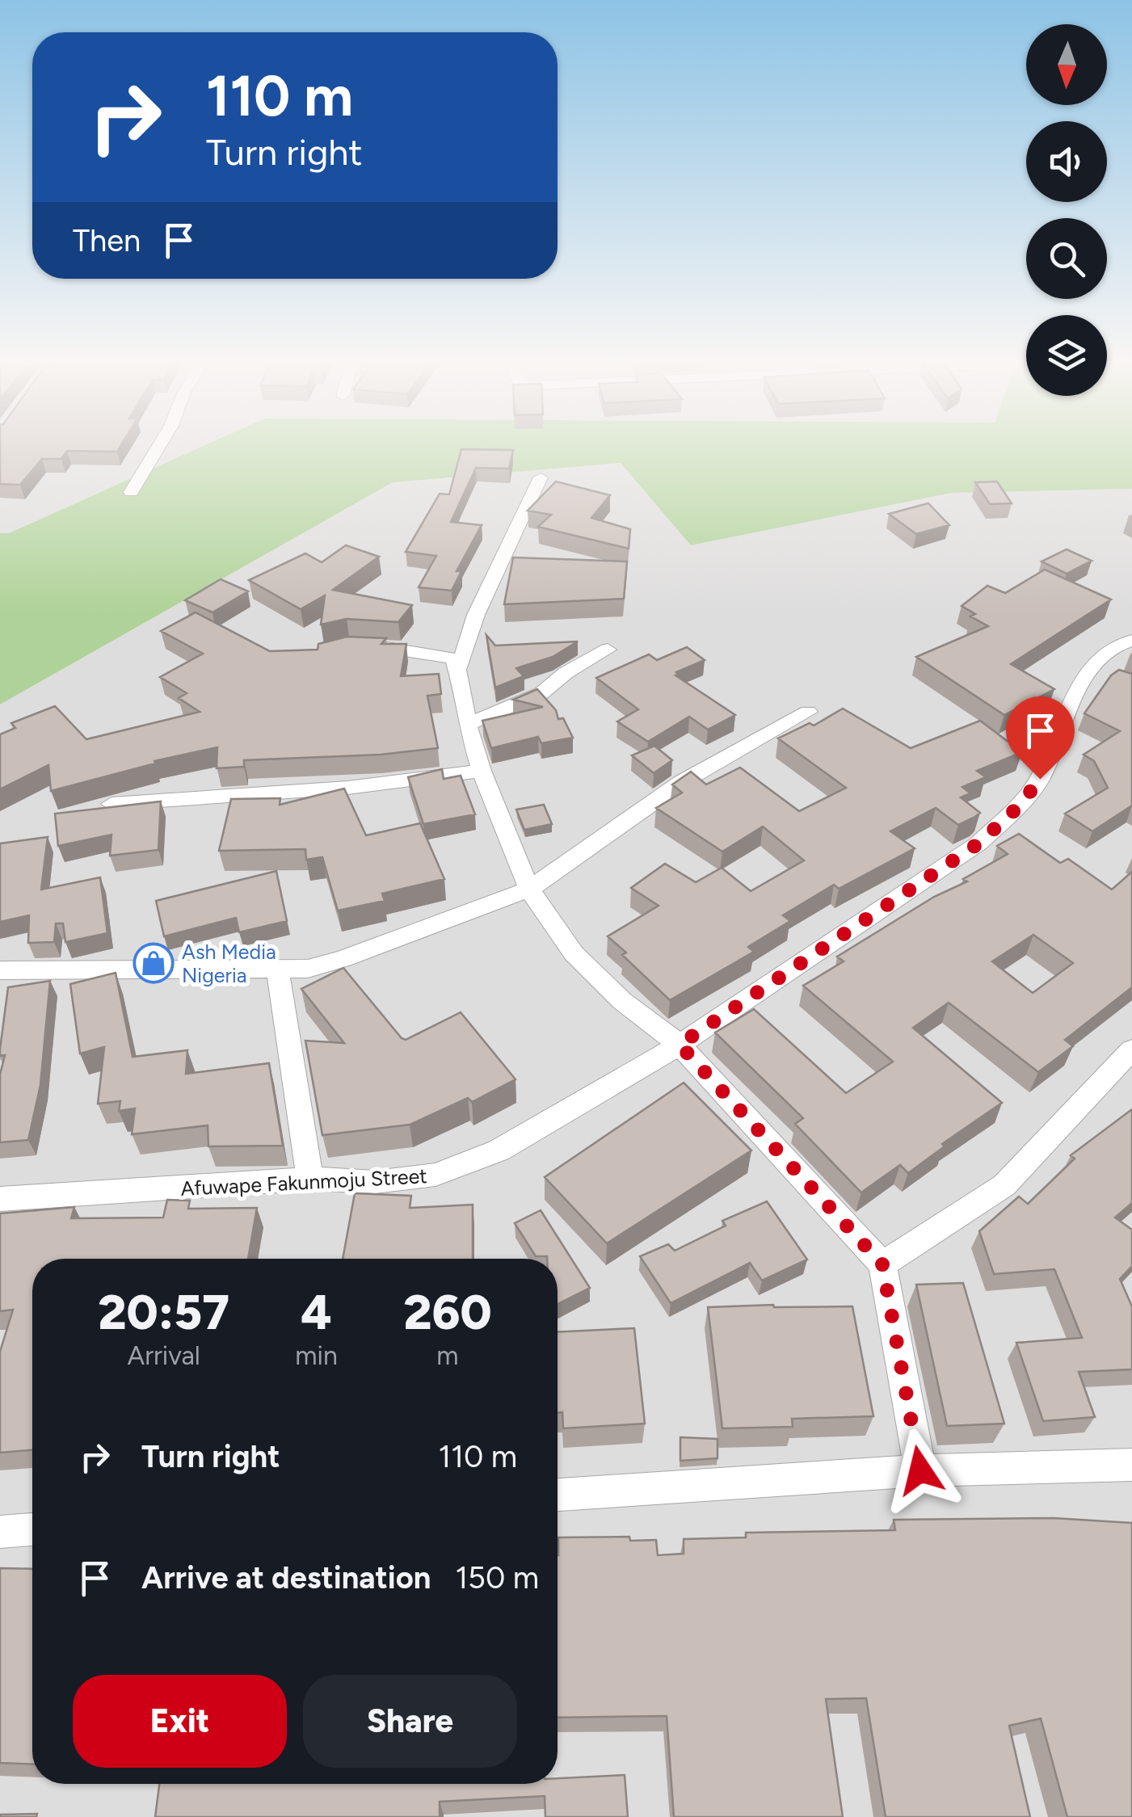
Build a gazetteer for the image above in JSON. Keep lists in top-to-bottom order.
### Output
{
  "streets": {
    "street": ["Afuwape Fakunmoju Street"]
  },
  "places": {
    "shop": ["Ash Media Nigeria"]
  },
  "north": "bottom",
  "page": {
    "turn": ["110 m", "Turn right"],
    "then": "Then",
    "eta": [
      "20:57",
      "Arrival",
      "4",
      "min",
      "260",
      "m"
    ],
    "list": [
      {
        "name": "Turn right",
        "value": "110 m"
      },
      {
        "name": "Arrive at destination",
        "value": "150 m"
      }
    ],
    "buttons": ["Exit", "Share"]
  }
}
